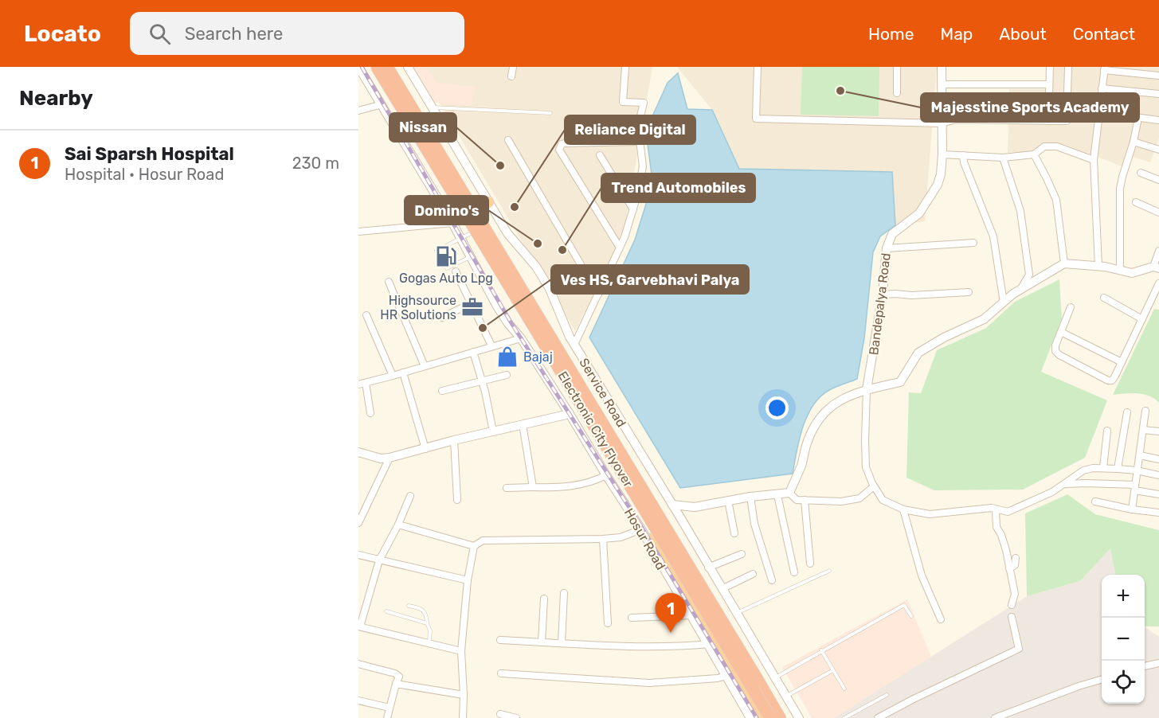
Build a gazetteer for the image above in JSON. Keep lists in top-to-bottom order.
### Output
{
  "streets": {
    "highway": ["Electronic City Flyover", "Hosur Road"],
    "street": ["Bandepalya Road", "Service Road"]
  },
  "places": {
    "other": [
      "Majesstine Sports Academy",
      "Nissan",
      "Reliance Digital",
      "Domino's",
      "Trend Automobiles",
      "Ves HS, Garvebhavi Palya"
    ],
    "fuel station": ["Gogas Auto Lpg"],
    "office": ["Highsource HR Solutions"],
    "shop": ["Bajaj"]
  },
  "page": {
    "header": "Locato",
    "search": "Search here",
    "nav": [
      "Home",
      "Map",
      "About",
      "Contact"
    ],
    "heading": "Nearby",
    "list": [
      {
        "mark": "1",
        "name": "Sai Sparsh Hospital",
        "note": "Hospital · Hosur Road",
        "value": "230 m"
      }
    ],
    "map_buttons": ["+", "−"],
    "pins": "1"
  }
}
